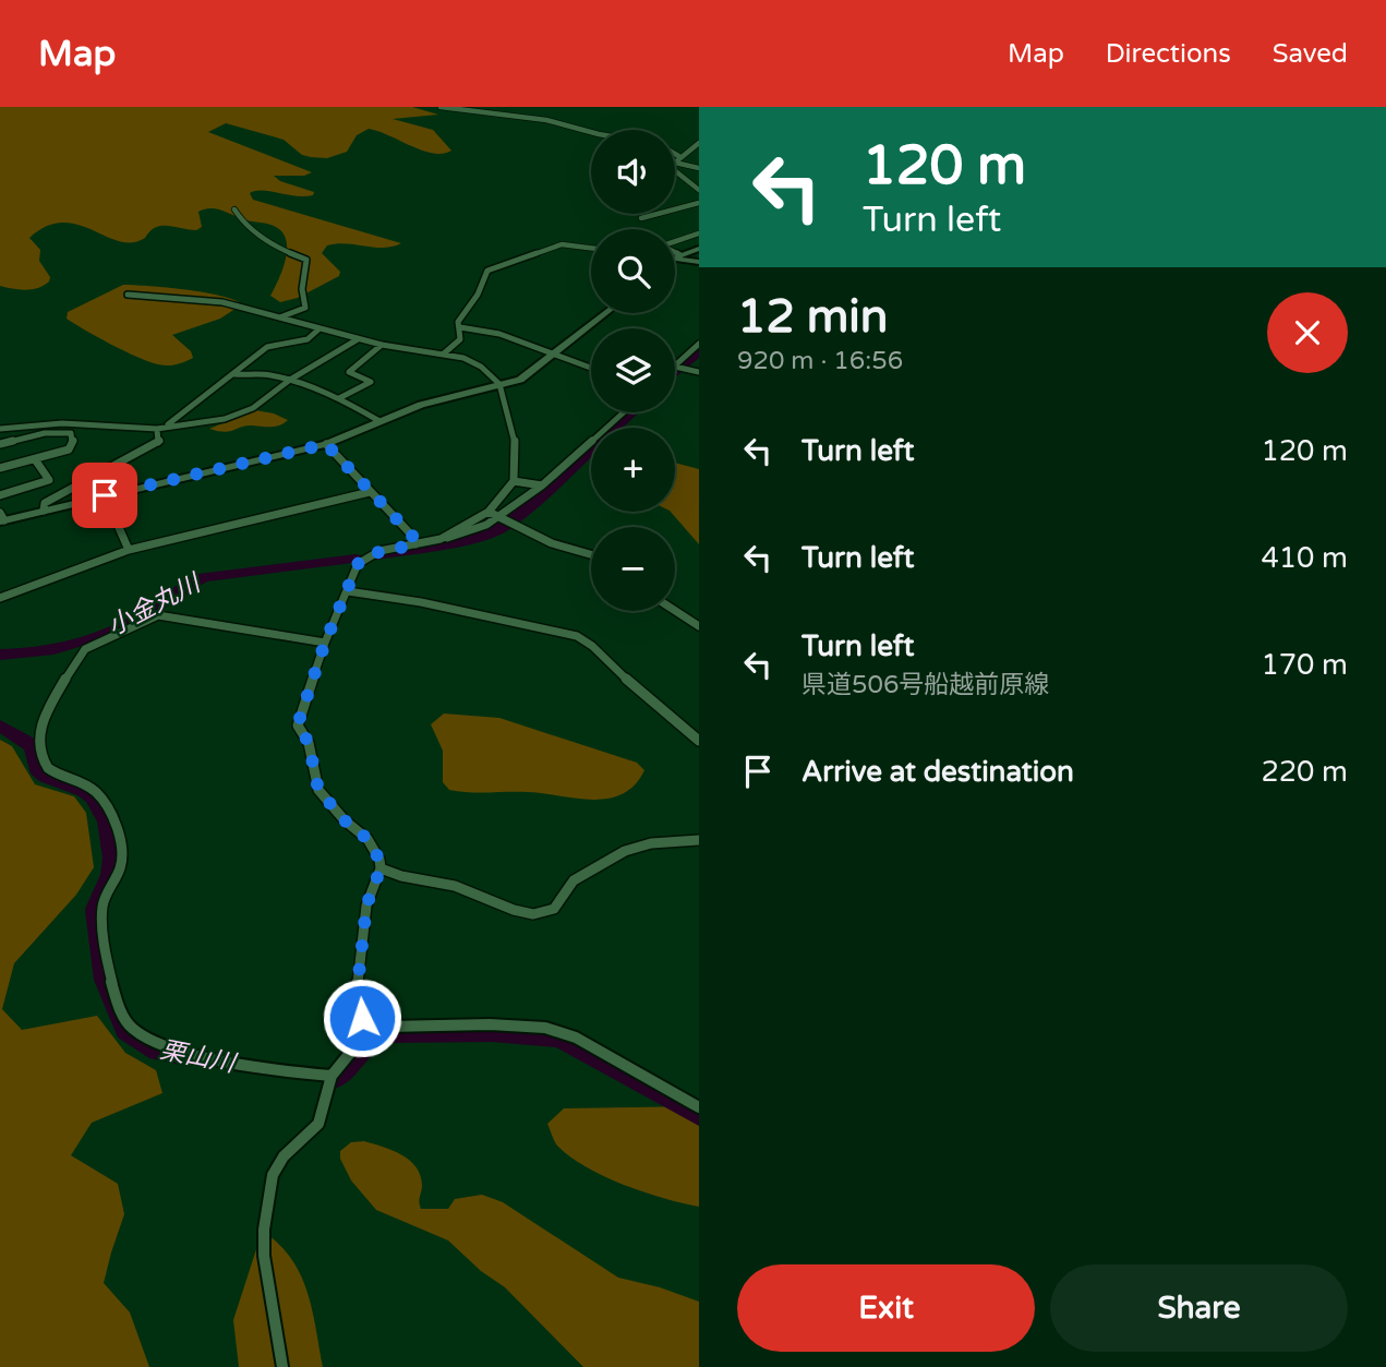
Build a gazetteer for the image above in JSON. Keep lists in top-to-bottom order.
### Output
{
  "water": ["小金丸川", "栗山川"],
  "page": {
    "header": "Map",
    "nav": ["Map", "Directions", "Saved"],
    "turn": ["120 m", "Turn left"],
    "map_buttons": ["+", "−"],
    "heading": ["12 min", "920 m · 16:56"],
    "list": [
      {
        "name": "Turn left",
        "value": "120 m"
      },
      {
        "name": "Turn left",
        "value": "410 m"
      },
      {
        "name": "Turn left",
        "note": "県道506号船越前原線",
        "value": "170 m"
      },
      {
        "name": "Arrive at destination",
        "value": "220 m"
      }
    ],
    "buttons": ["Exit", "Share"]
  }
}
